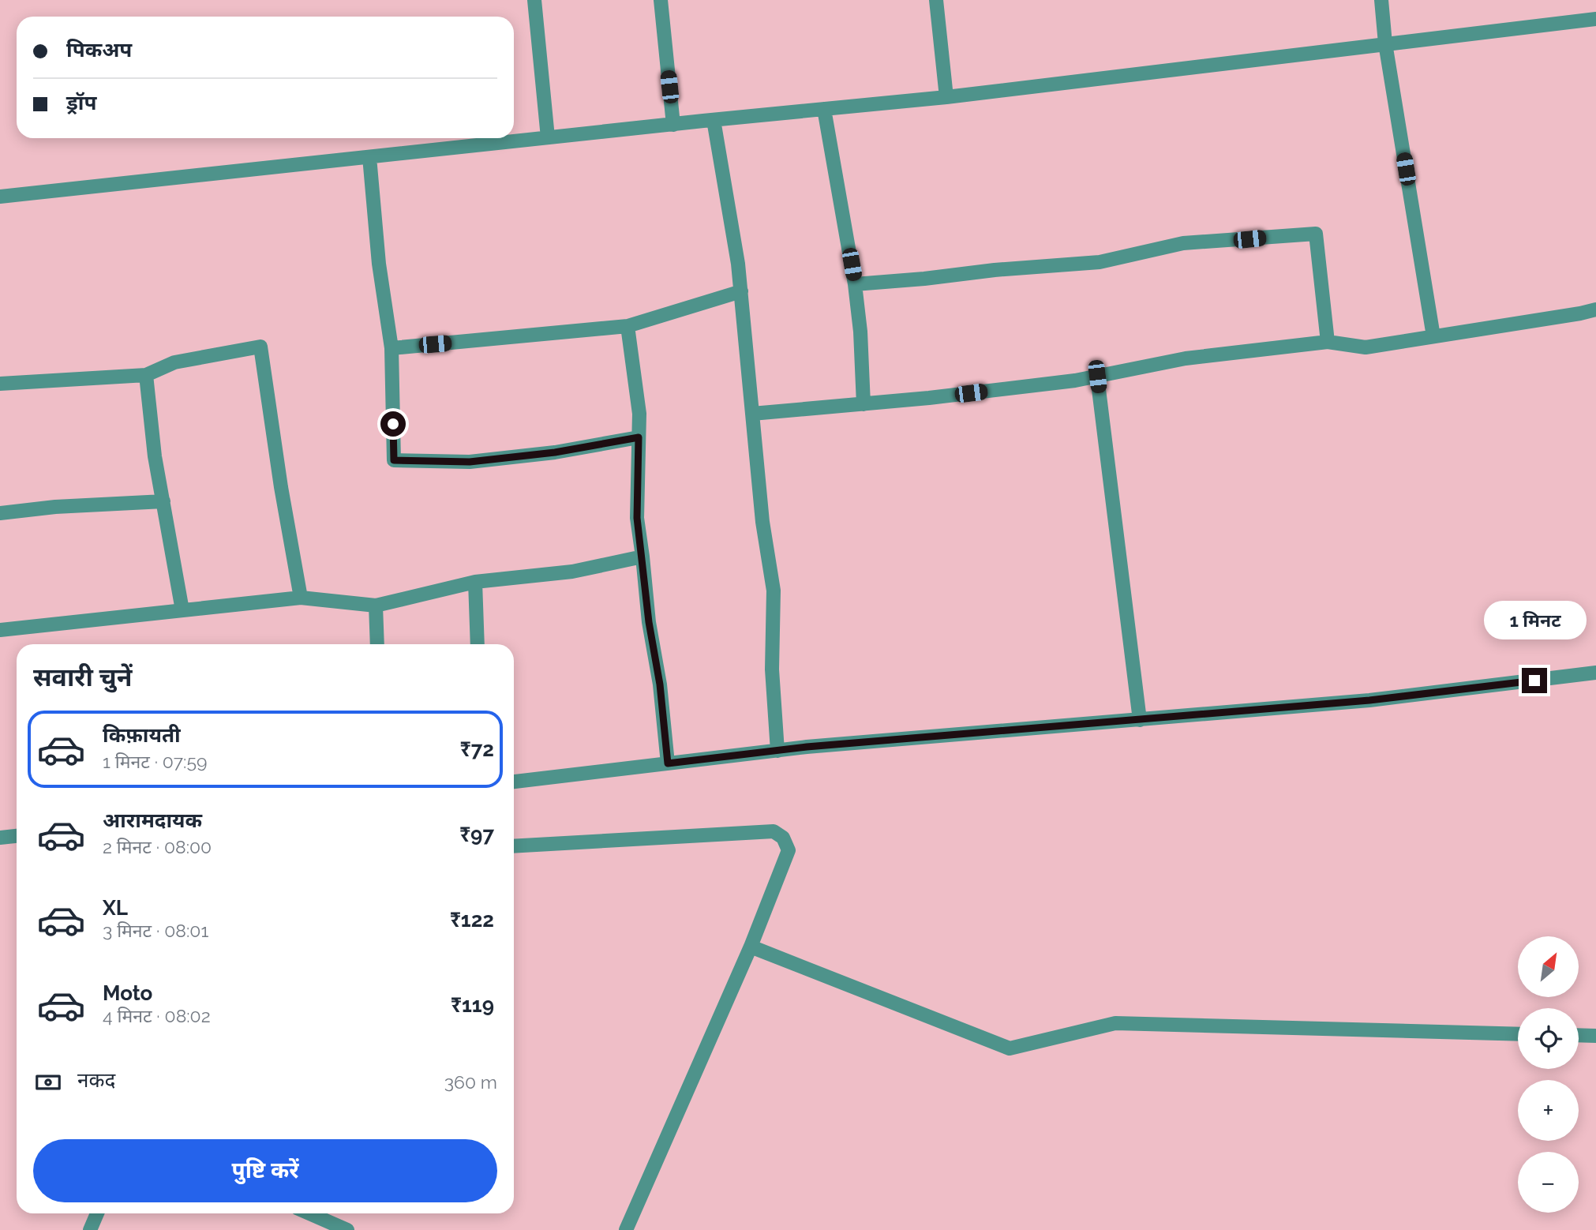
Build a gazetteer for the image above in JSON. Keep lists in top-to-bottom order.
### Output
{
  "north": "top right",
  "page": {
    "banner": ["पिकअप", "ड्रॉप"],
    "bubble": "1 मिनट",
    "heading": "सवारी चुनें",
    "list": [
      {
        "name": "किफ़ायती",
        "note": "1 मिनट · 07:59",
        "value": "₹72"
      },
      {
        "name": "आरामदायक",
        "note": "2 मिनट · 08:00",
        "value": "₹97"
      },
      {
        "name": "XL",
        "note": "3 मिनट · 08:01",
        "value": "₹122"
      },
      {
        "name": "Moto",
        "note": "4 मिनट · 08:02",
        "value": "₹119"
      }
    ],
    "map_buttons": ["+", "−"],
    "pay": ["नकद", "360 m"],
    "buttons": "पुष्टि करें"
  }
}
